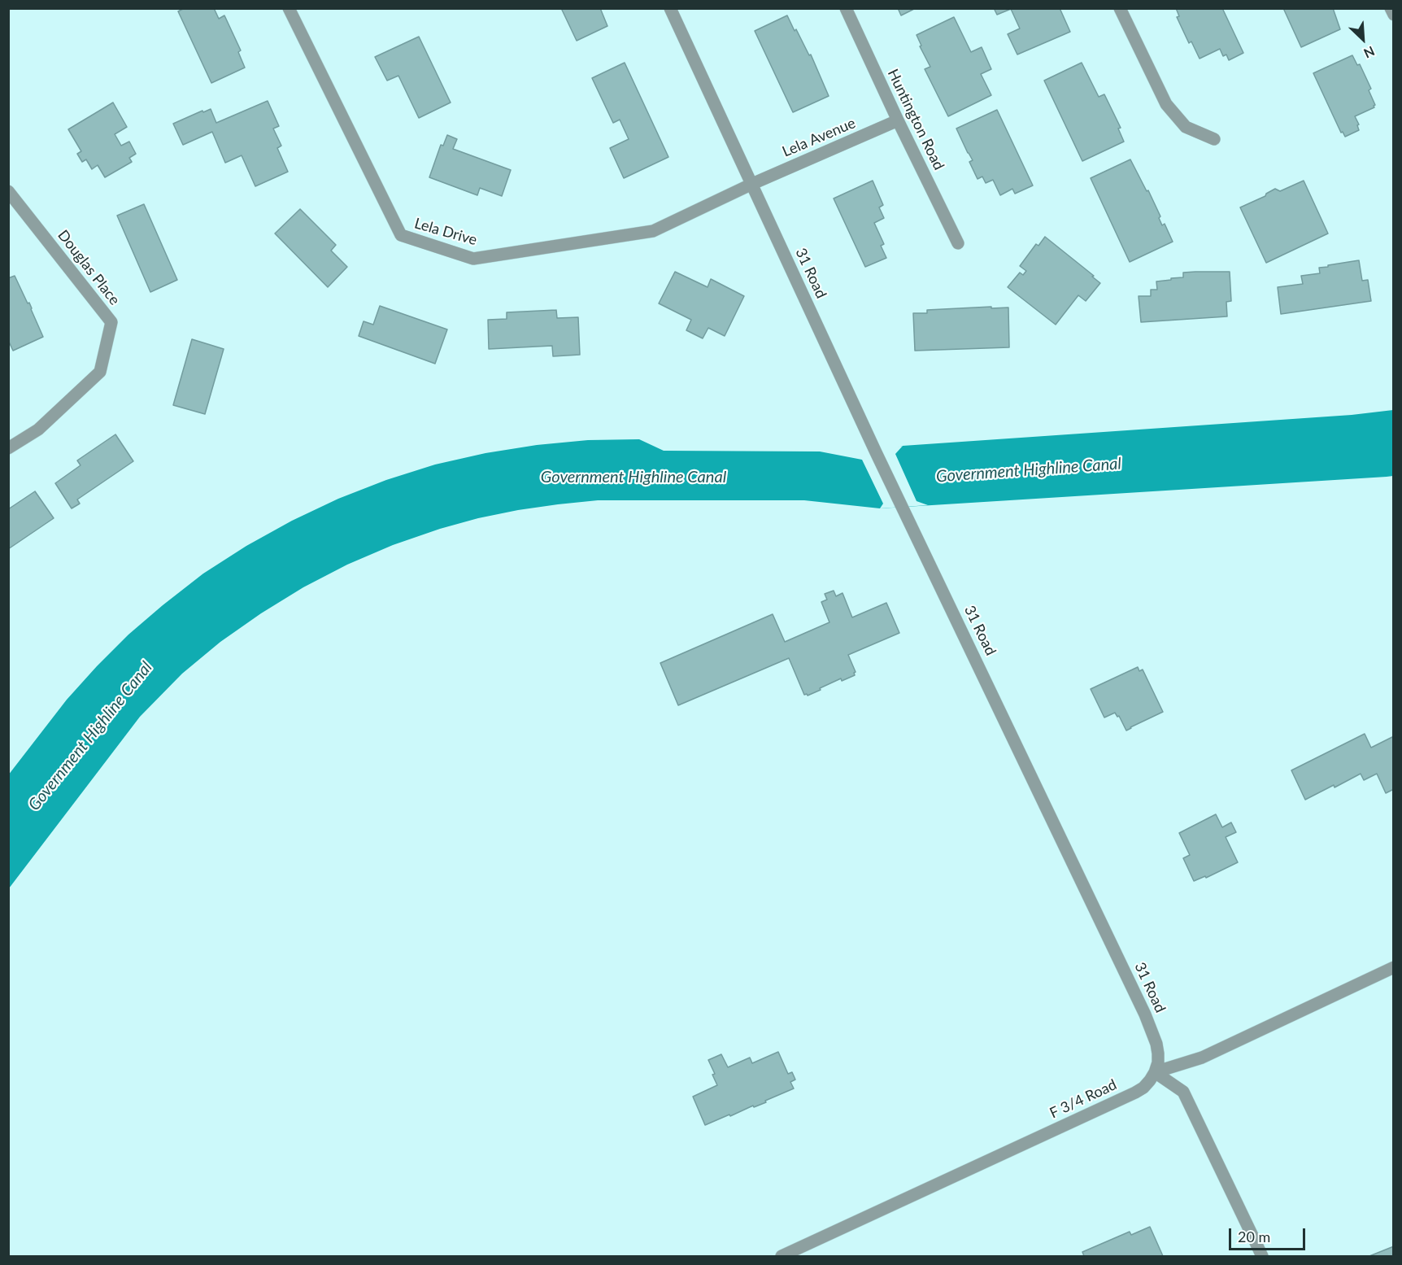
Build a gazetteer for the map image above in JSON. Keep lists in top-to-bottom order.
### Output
{
  "streets": {
    "street": [
      "Huntington Road",
      "Lela Avenue",
      "Lela Drive",
      "Douglas Place",
      "31 Road",
      "F 3/4 Road"
    ]
  },
  "crossings": [
    ["Huntington Road", "Lela Avenue"],
    ["Lela Avenue", "Lela Drive"],
    ["Lela Avenue", "31 Road"],
    ["Lela Drive", "31 Road"],
    ["31 Road", "F 3/4 Road"]
  ],
  "water": ["Government Highline Canal"],
  "scale_bar": "20 m",
  "north": "bottom right"
}
